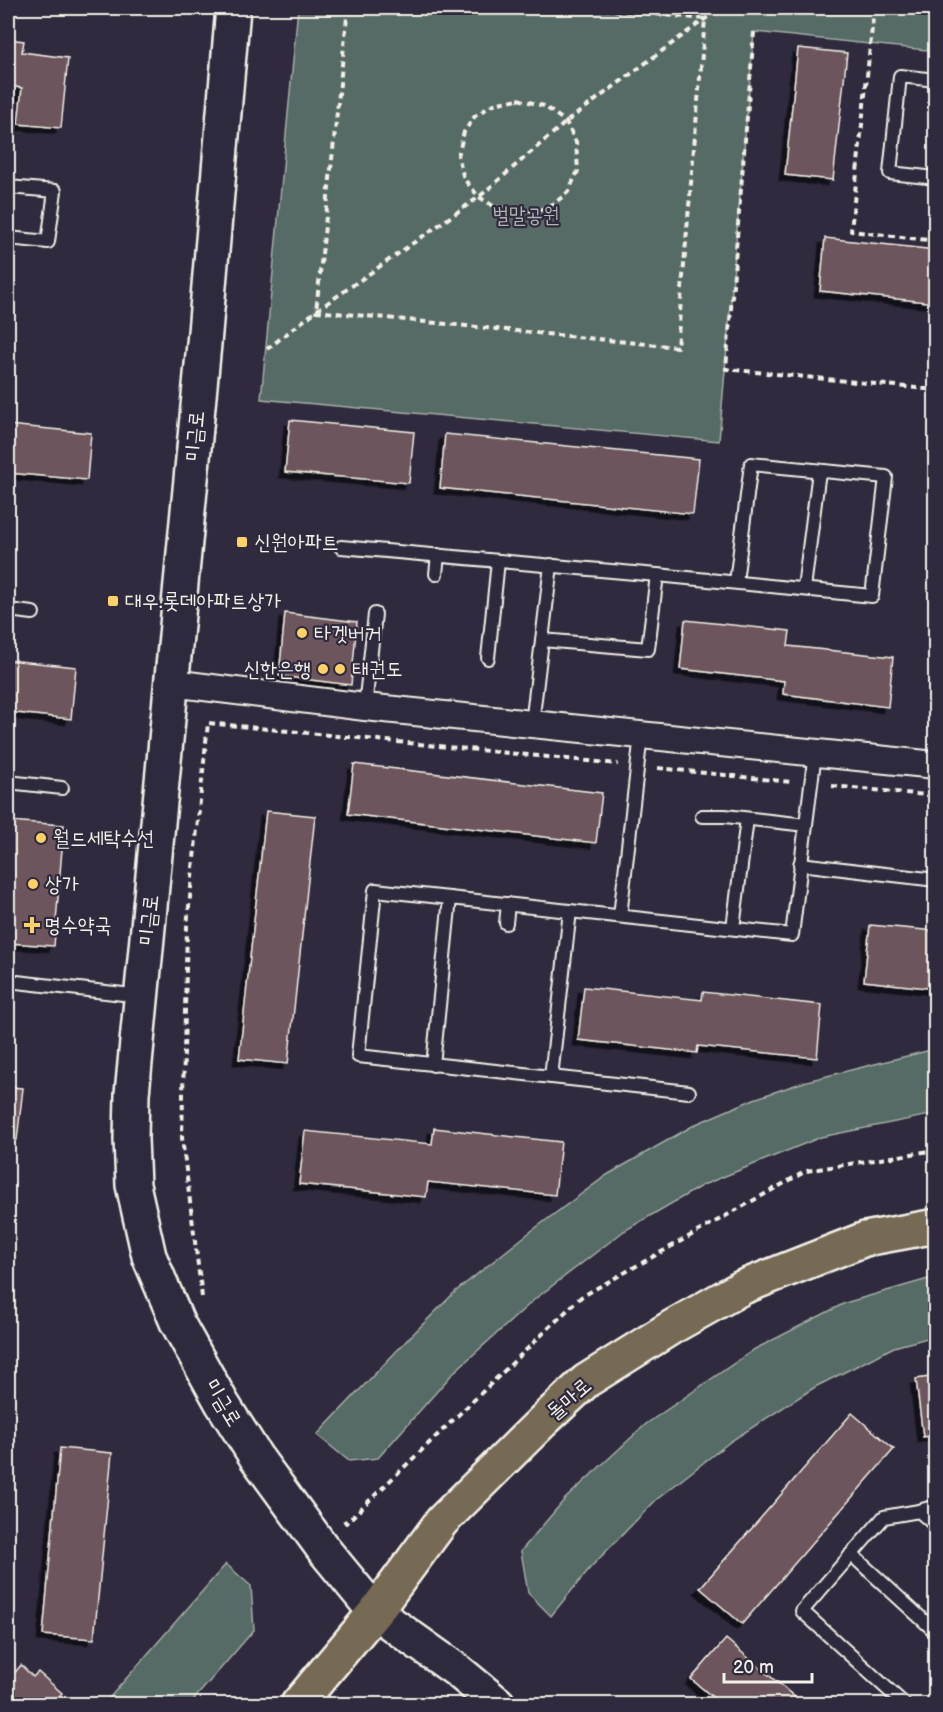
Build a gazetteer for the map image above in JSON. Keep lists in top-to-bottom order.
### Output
{
  "streets": {
    "main road": ["미금로", "돌마로"]
  },
  "crossings": [
    ["미금로", "돌마로"]
  ],
  "parks": ["벌말공원"],
  "places": {
    "transit": ["신원아파트", "대우.롯데아파트상가"],
    "other": [
      "타겟버거",
      "신한은행",
      "태권도",
      "월드세탁수선",
      "상가"
    ],
    "health": ["명수약국"]
  },
  "scale_bar": "20 m"
}
